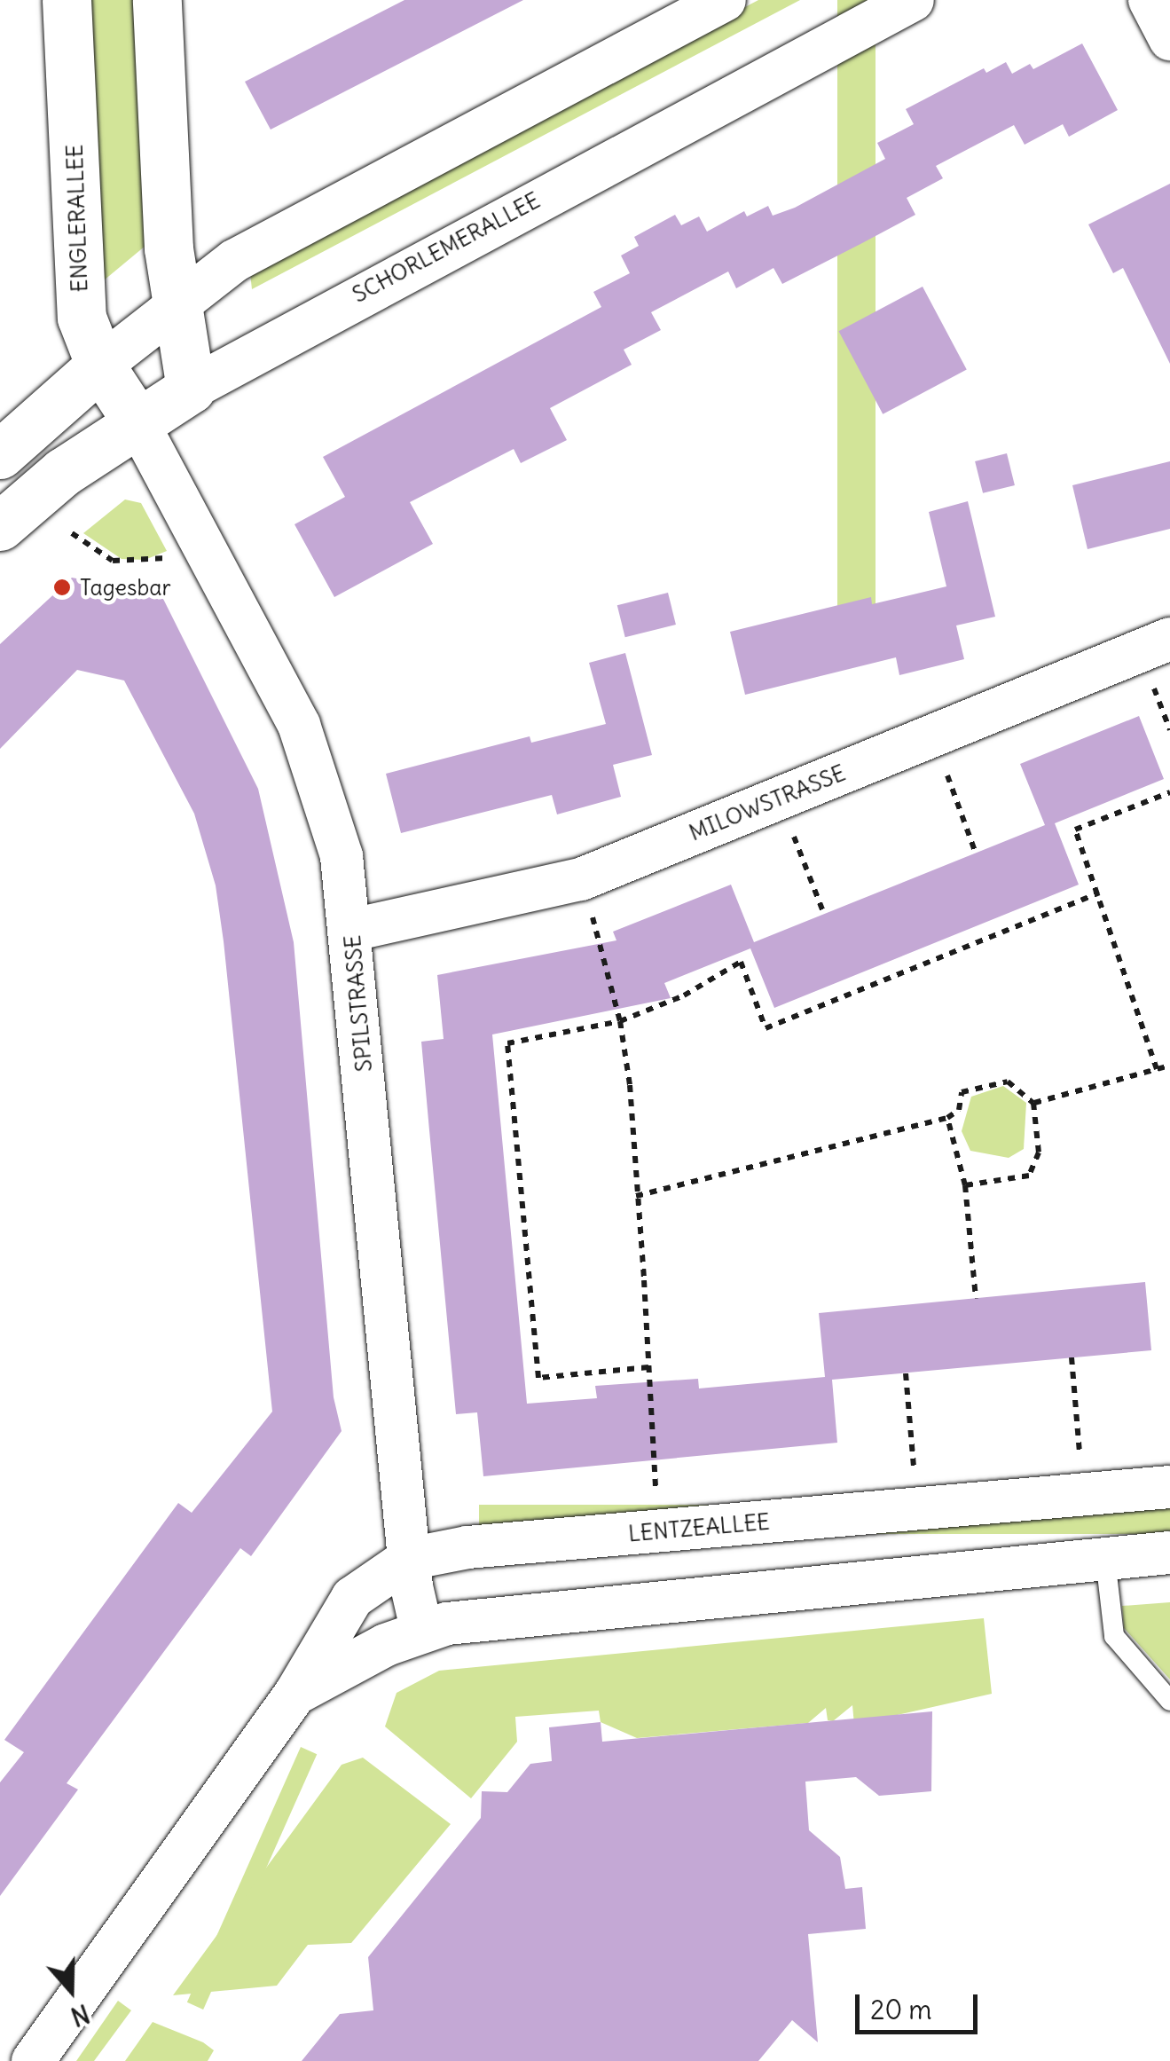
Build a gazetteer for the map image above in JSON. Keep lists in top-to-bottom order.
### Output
{
  "streets": {
    "main road": ["ENGLERALLEE", "SCHORLEMERALLEE"],
    "street": ["MILOWSTRASSE", "SPILSTRASSE", "LENTZEALLEE"]
  },
  "crossings": [
    ["ENGLERALLEE", "SCHORLEMERALLEE"],
    ["ENGLERALLEE", "SPILSTRASSE"],
    ["SCHORLEMERALLEE", "SPILSTRASSE"],
    ["MILOWSTRASSE", "SPILSTRASSE"],
    ["SPILSTRASSE", "LENTZEALLEE"]
  ],
  "places": ["Tagesbar"],
  "scale_bar": "20 m",
  "north": "bottom"
}
